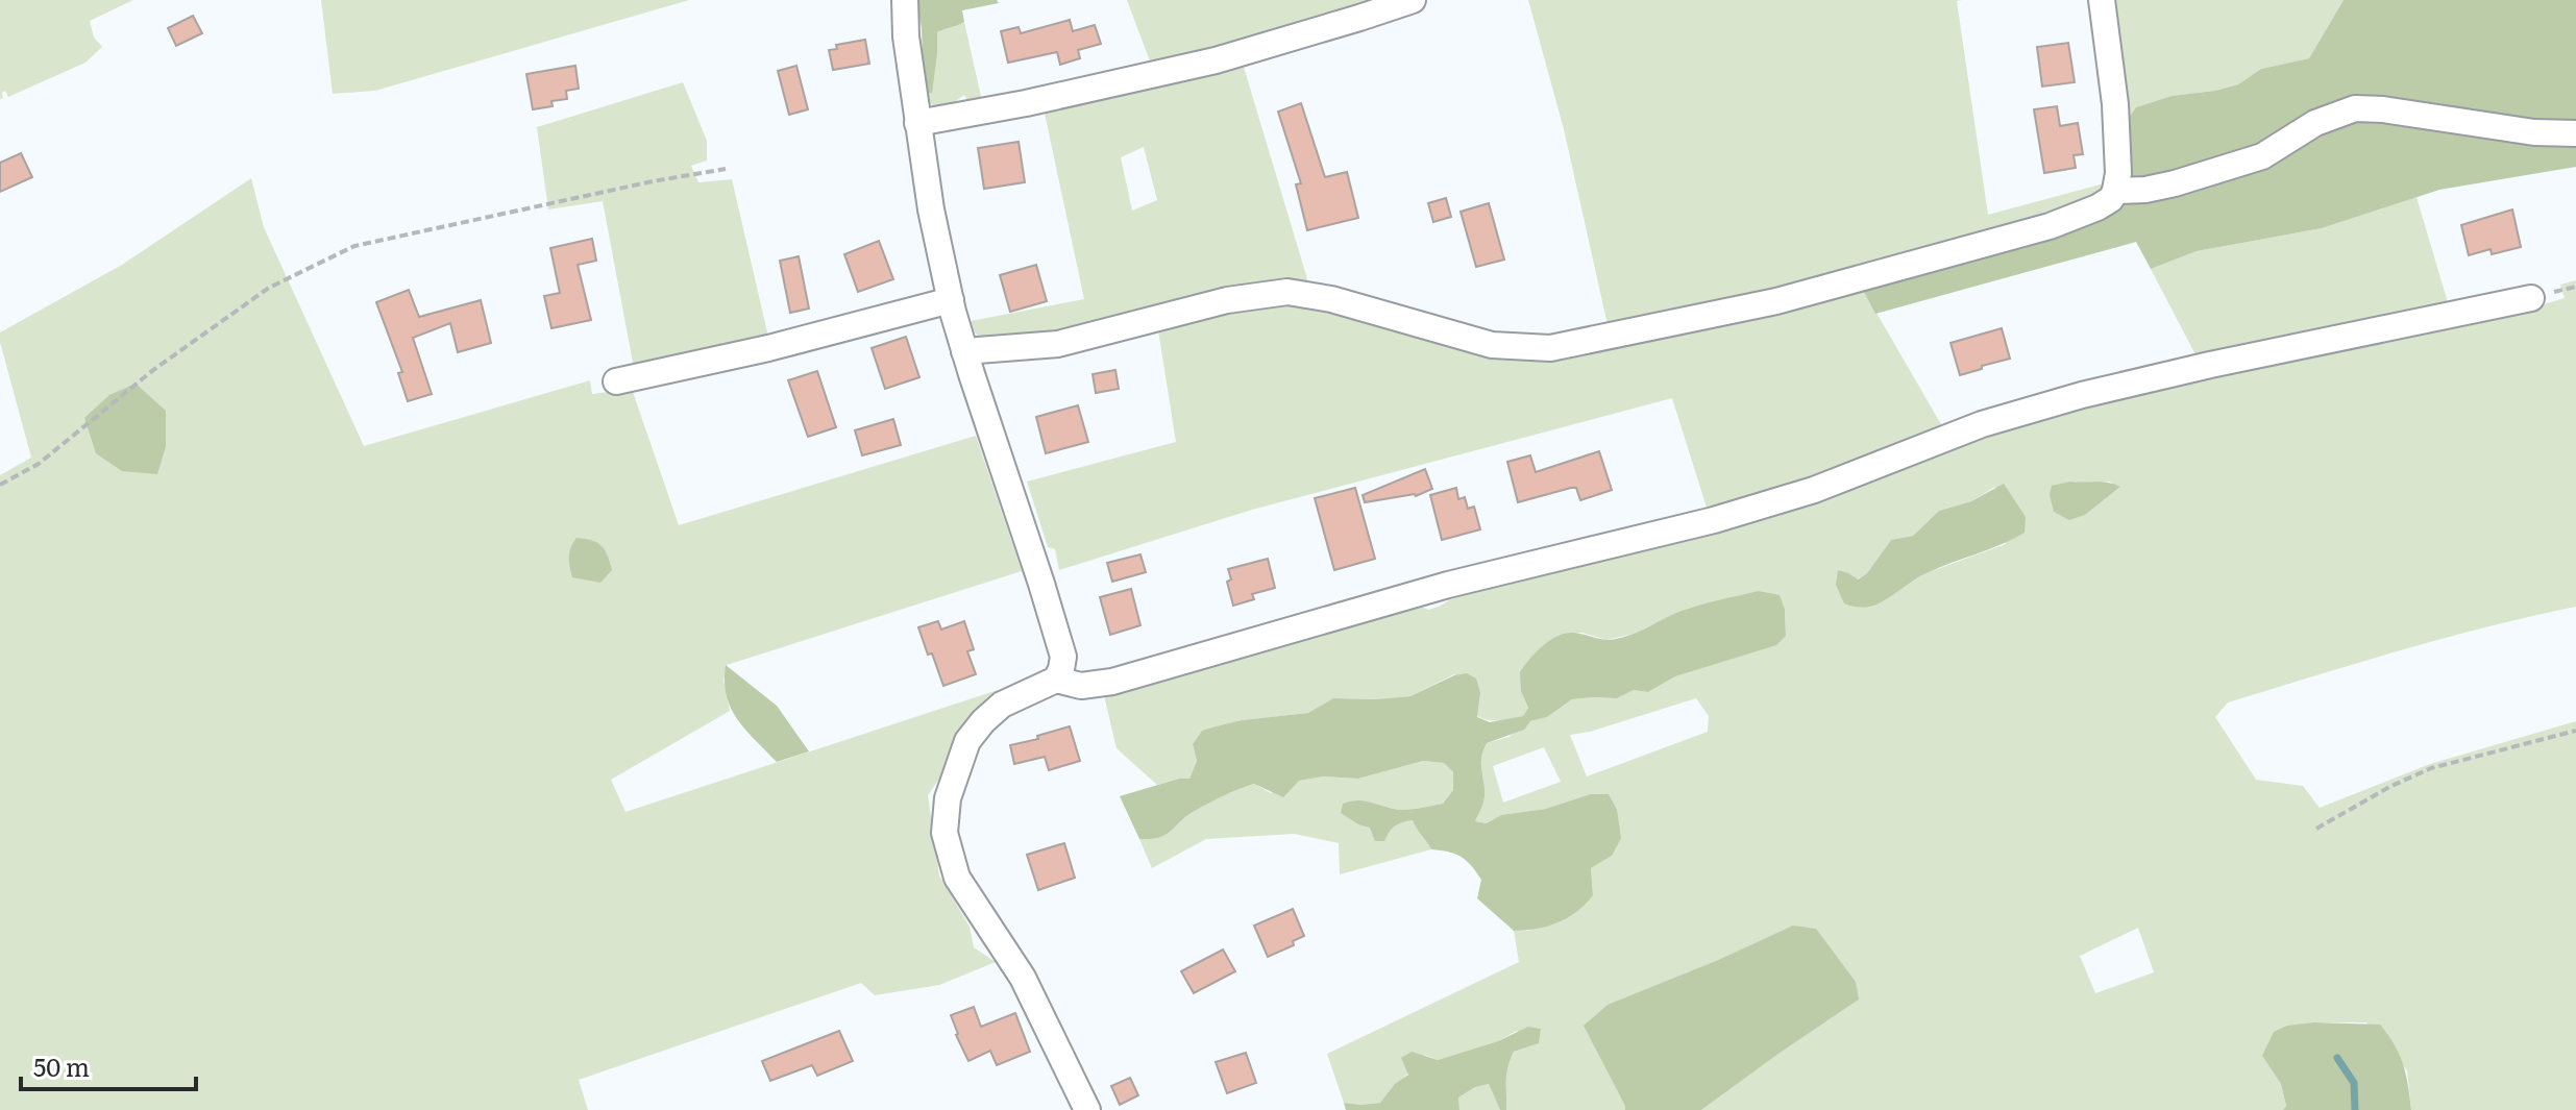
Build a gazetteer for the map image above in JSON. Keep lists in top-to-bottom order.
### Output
{
  "scale_bar": "50 m"
}
